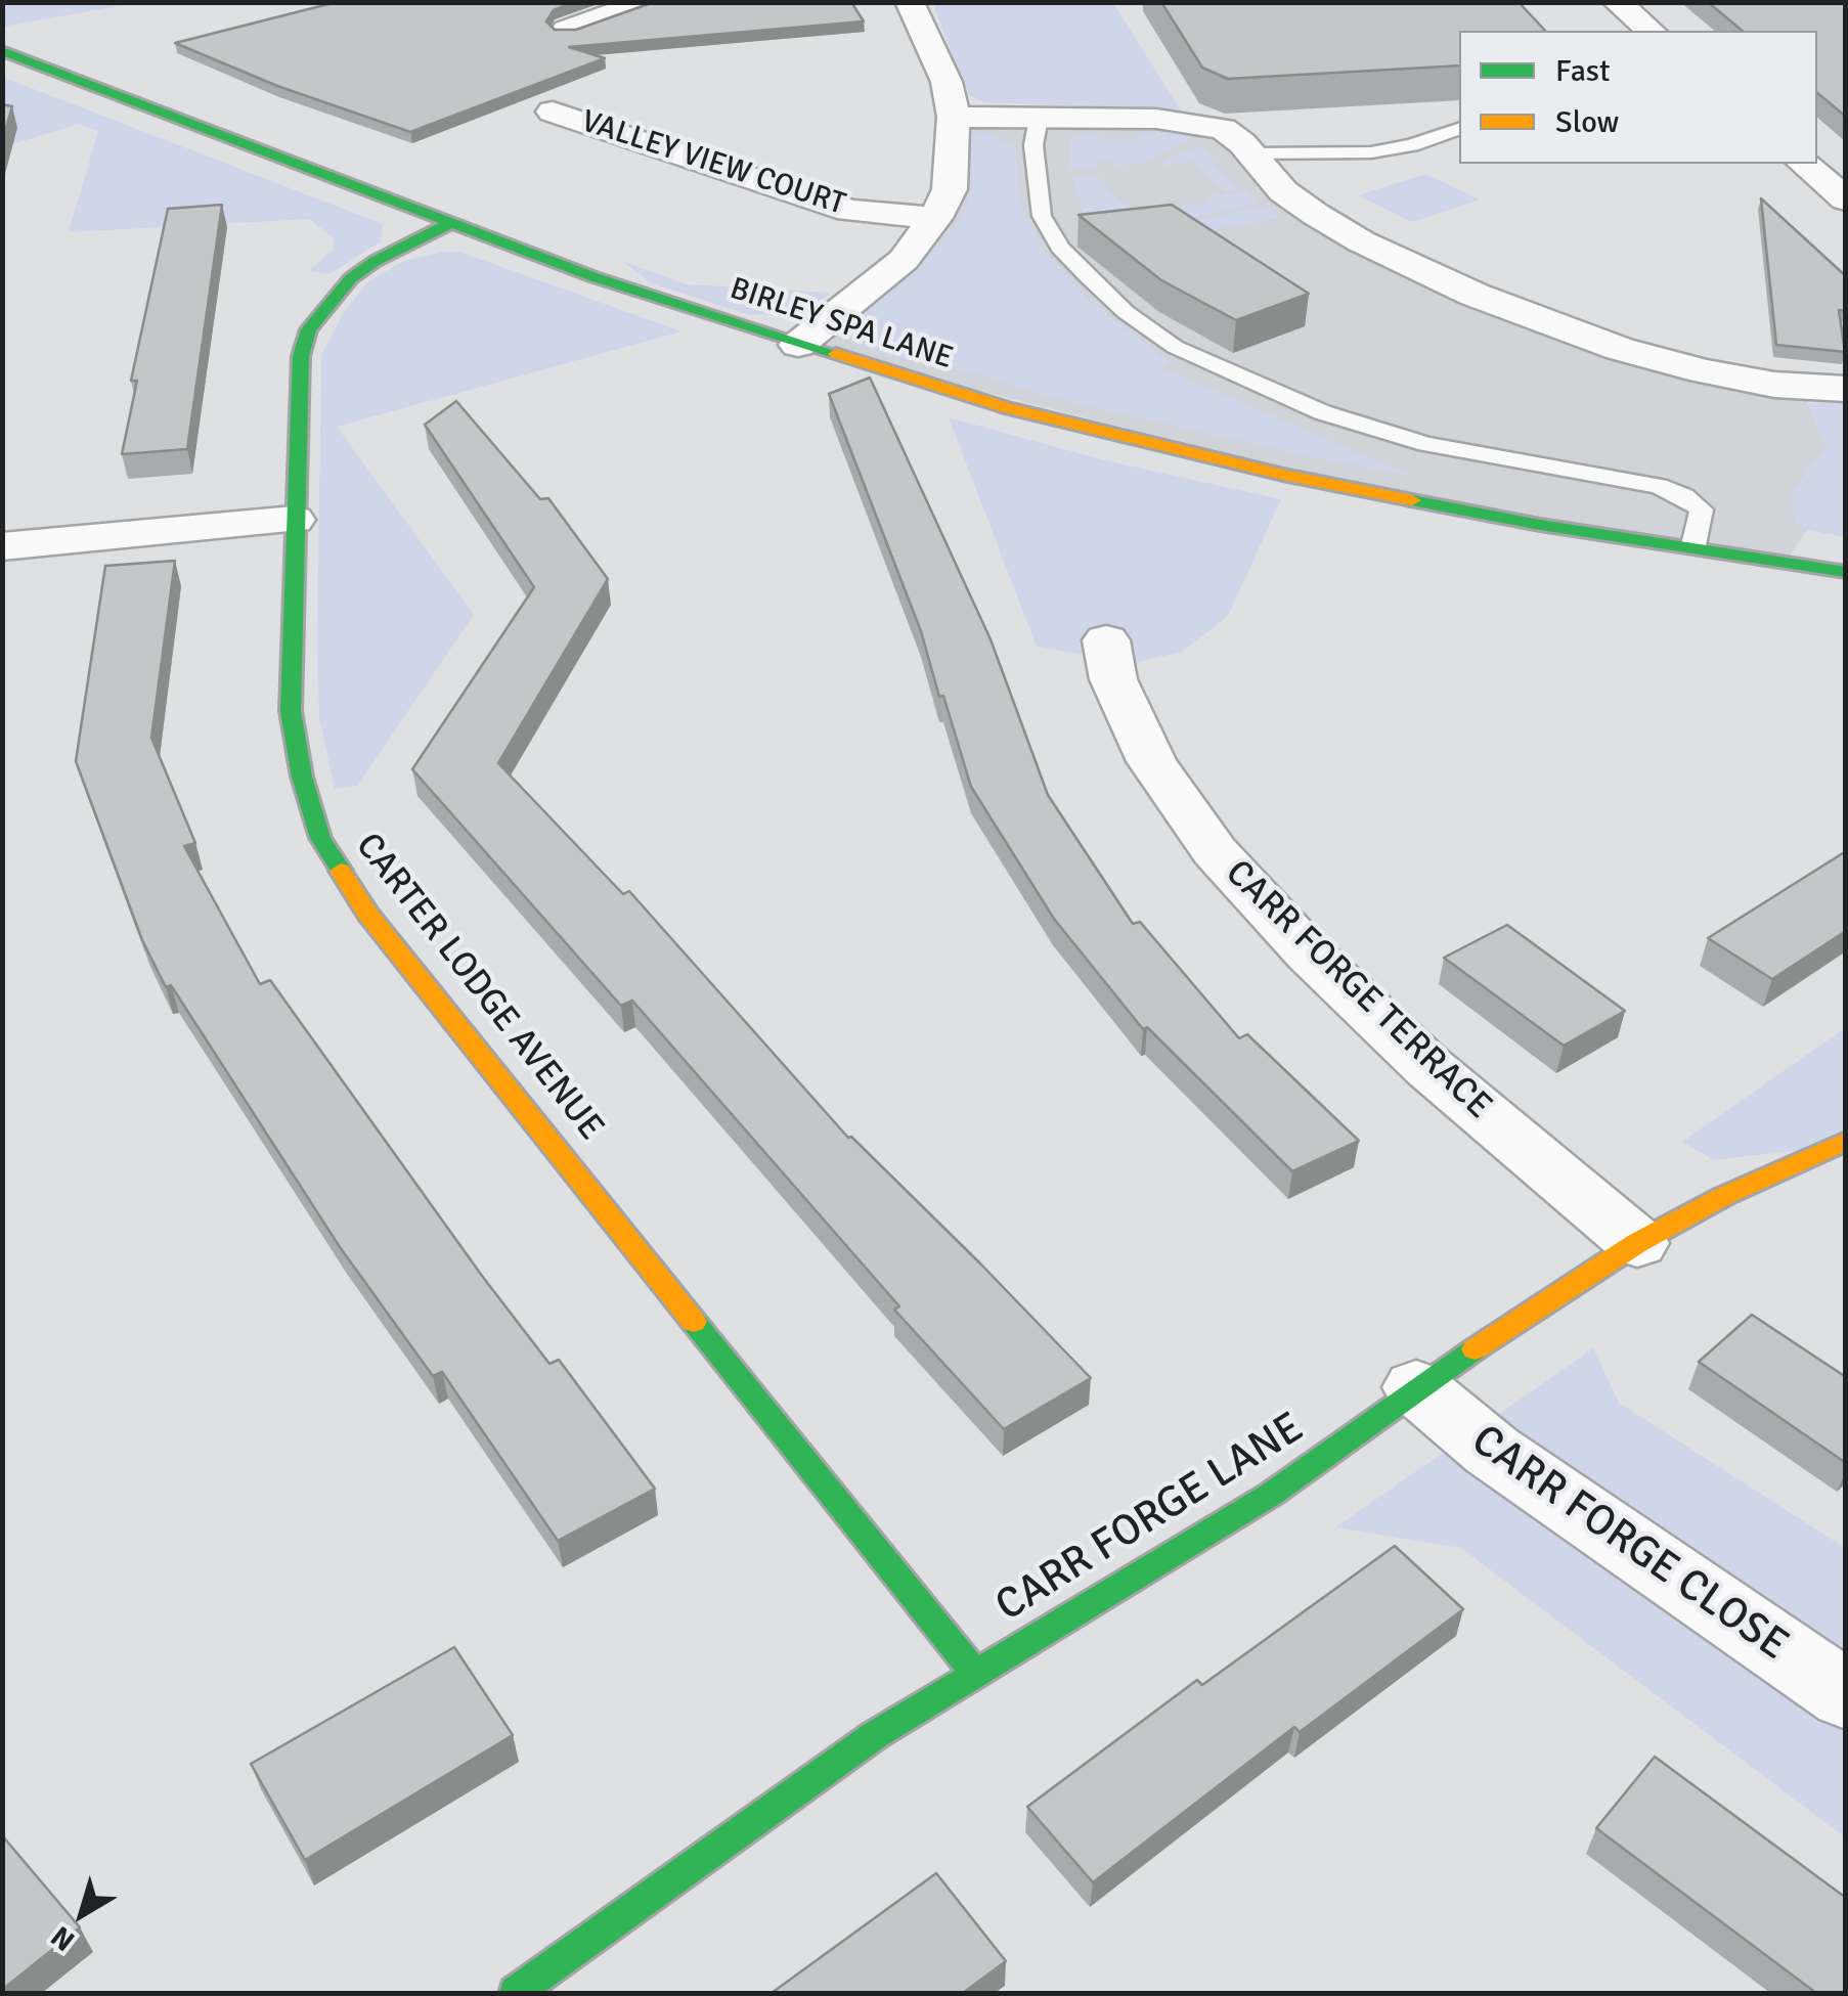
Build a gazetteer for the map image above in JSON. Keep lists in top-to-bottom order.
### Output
{
  "streets": {
    "street": [
      "VALLEY VIEW COURT",
      "BIRLEY SPA LANE",
      "CARTER LODGE AVENUE",
      "CARR FORGE TERRACE",
      "CARR FORGE LANE",
      "CARR FORGE CLOSE"
    ]
  },
  "crossings": [
    ["BIRLEY SPA LANE", "CARTER LODGE AVENUE"],
    ["CARTER LODGE AVENUE", "CARR FORGE LANE"],
    ["CARR FORGE TERRACE", "CARR FORGE LANE"],
    ["CARR FORGE LANE", "CARR FORGE CLOSE"]
  ],
  "legend": ["Fast", "Slow"],
  "north": "bottom left"
}
